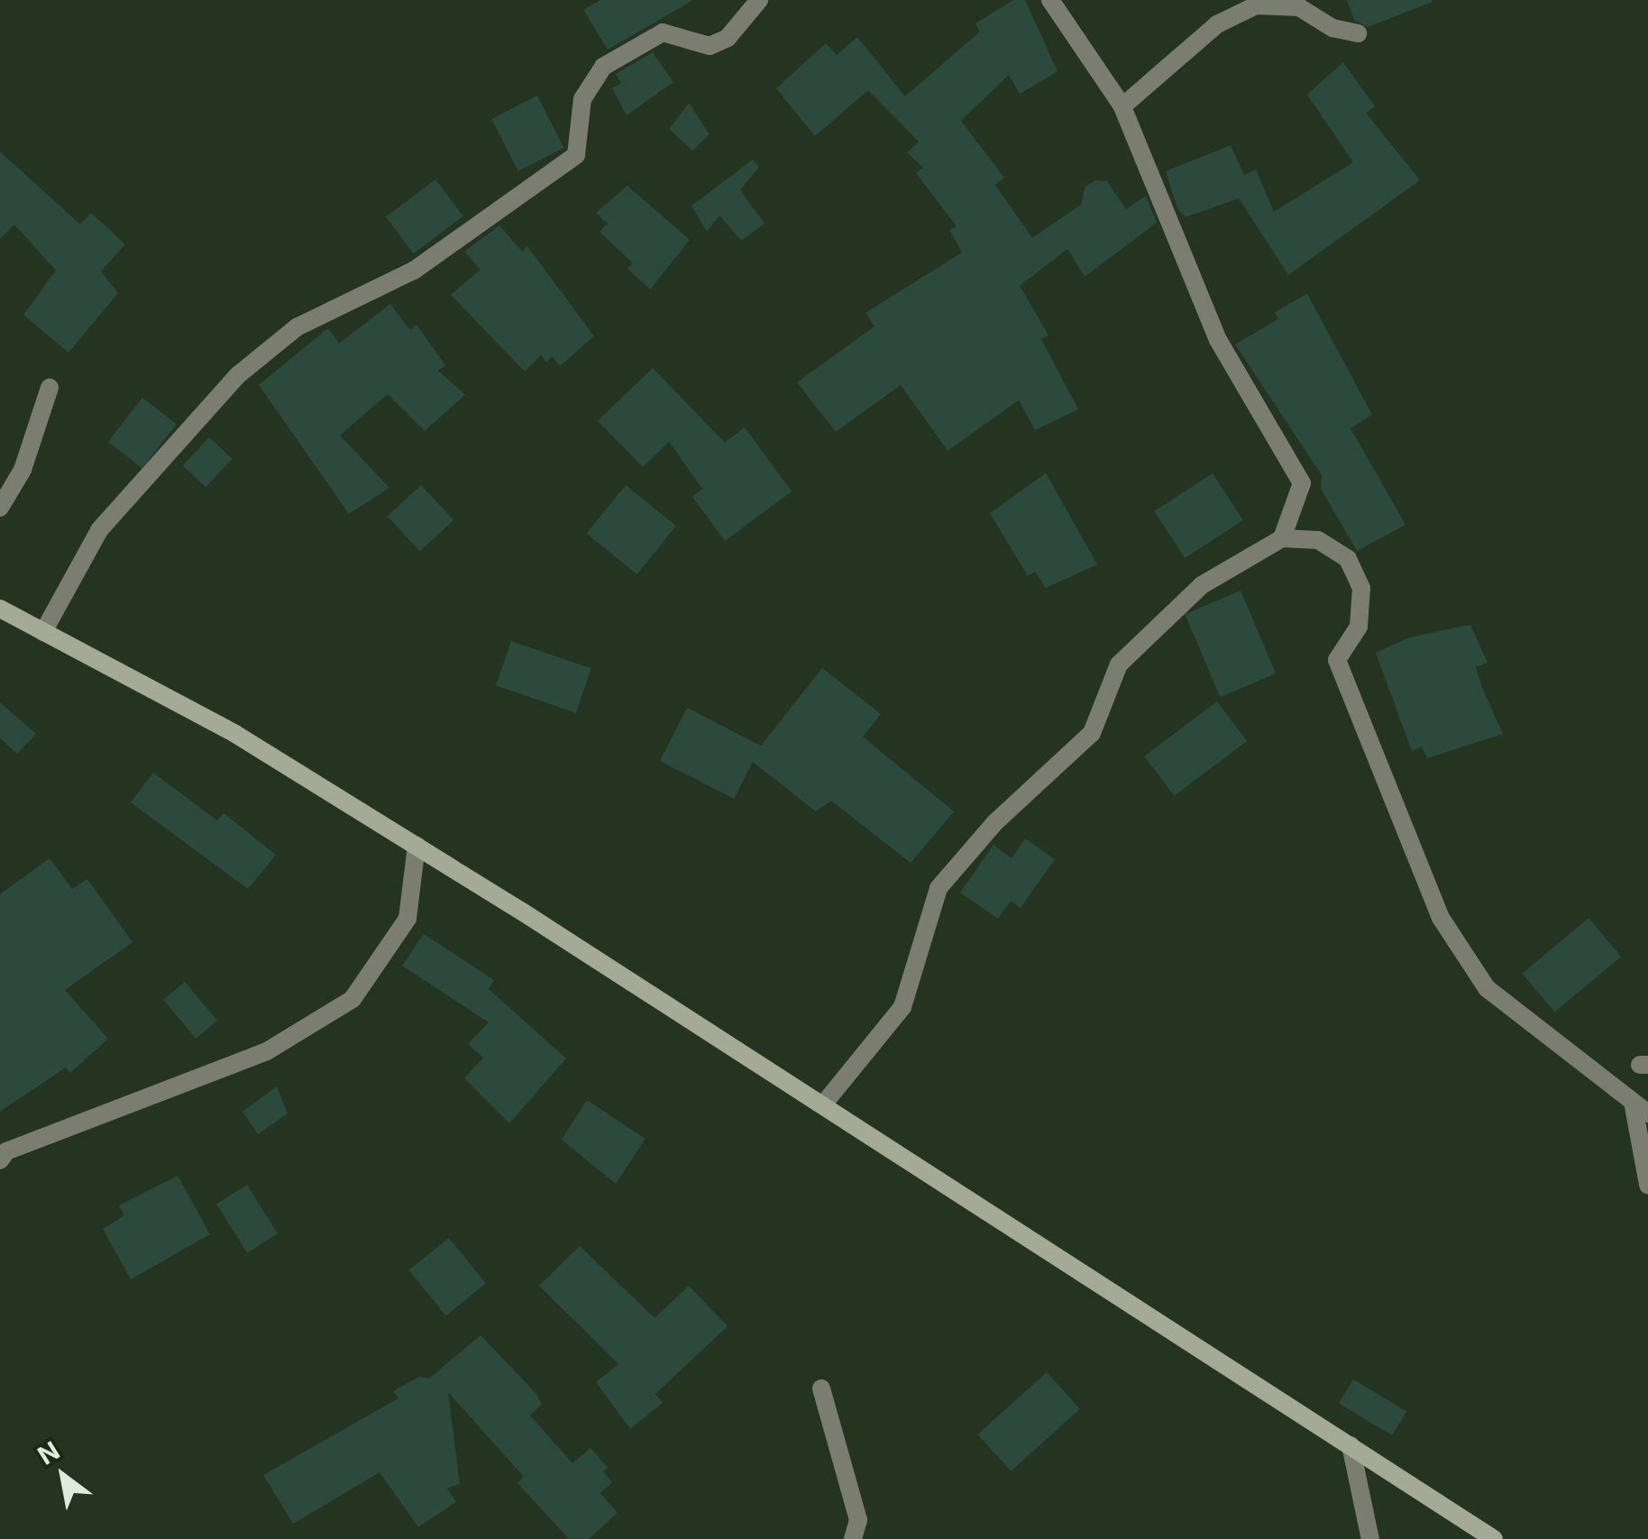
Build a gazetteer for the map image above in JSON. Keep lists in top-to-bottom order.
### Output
{
  "north": "top left"
}
